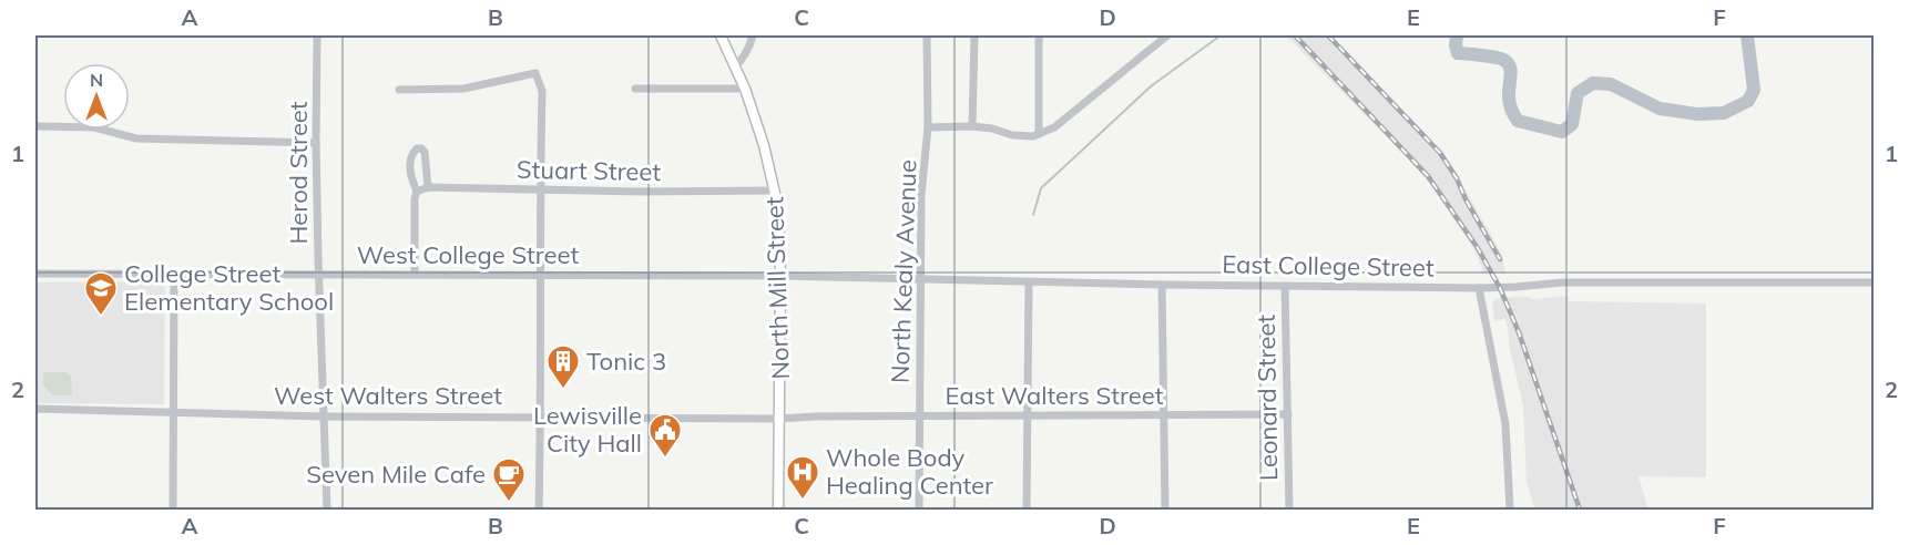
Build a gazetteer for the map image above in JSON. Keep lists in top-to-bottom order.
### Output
{
  "streets": {
    "main road": ["North Mill Street"],
    "street": [
      "Stuart Street",
      "Herod Street",
      "West College Street",
      "East College Street",
      "North Kealy Avenue",
      "West Walters Street",
      "East Walters Street",
      "Leonard Street"
    ]
  },
  "crossings": [
    ["Stuart Street", "North Mill Street"],
    ["Herod Street", "West College Street"],
    ["Herod Street", "West Walters Street"],
    ["West College Street", "East College Street"],
    ["West College Street", "North Mill Street"],
    ["East College Street", "North Kealy Avenue"],
    ["East College Street", "North Mill Street"],
    ["East College Street", "Leonard Street"],
    ["North Kealy Avenue", "East Walters Street"],
    ["North Mill Street", "West Walters Street"],
    ["North Mill Street", "East Walters Street"],
    ["West Walters Street", "East Walters Street"],
    ["East Walters Street", "Leonard Street"]
  ],
  "places": {
    "school or university": ["College Street Elementary School"],
    "building": ["Tonic 3"],
    "public building": ["Lewisville City Hall"],
    "hospital": ["Whole Body Healing Center"],
    "cafe": ["Seven Mile Cafe"]
  },
  "north": "top",
  "grid": {
    "columns": [
      "A",
      "B",
      "C",
      "D",
      "E",
      "F"
    ],
    "rows": ["1", "2"]
  }
}
